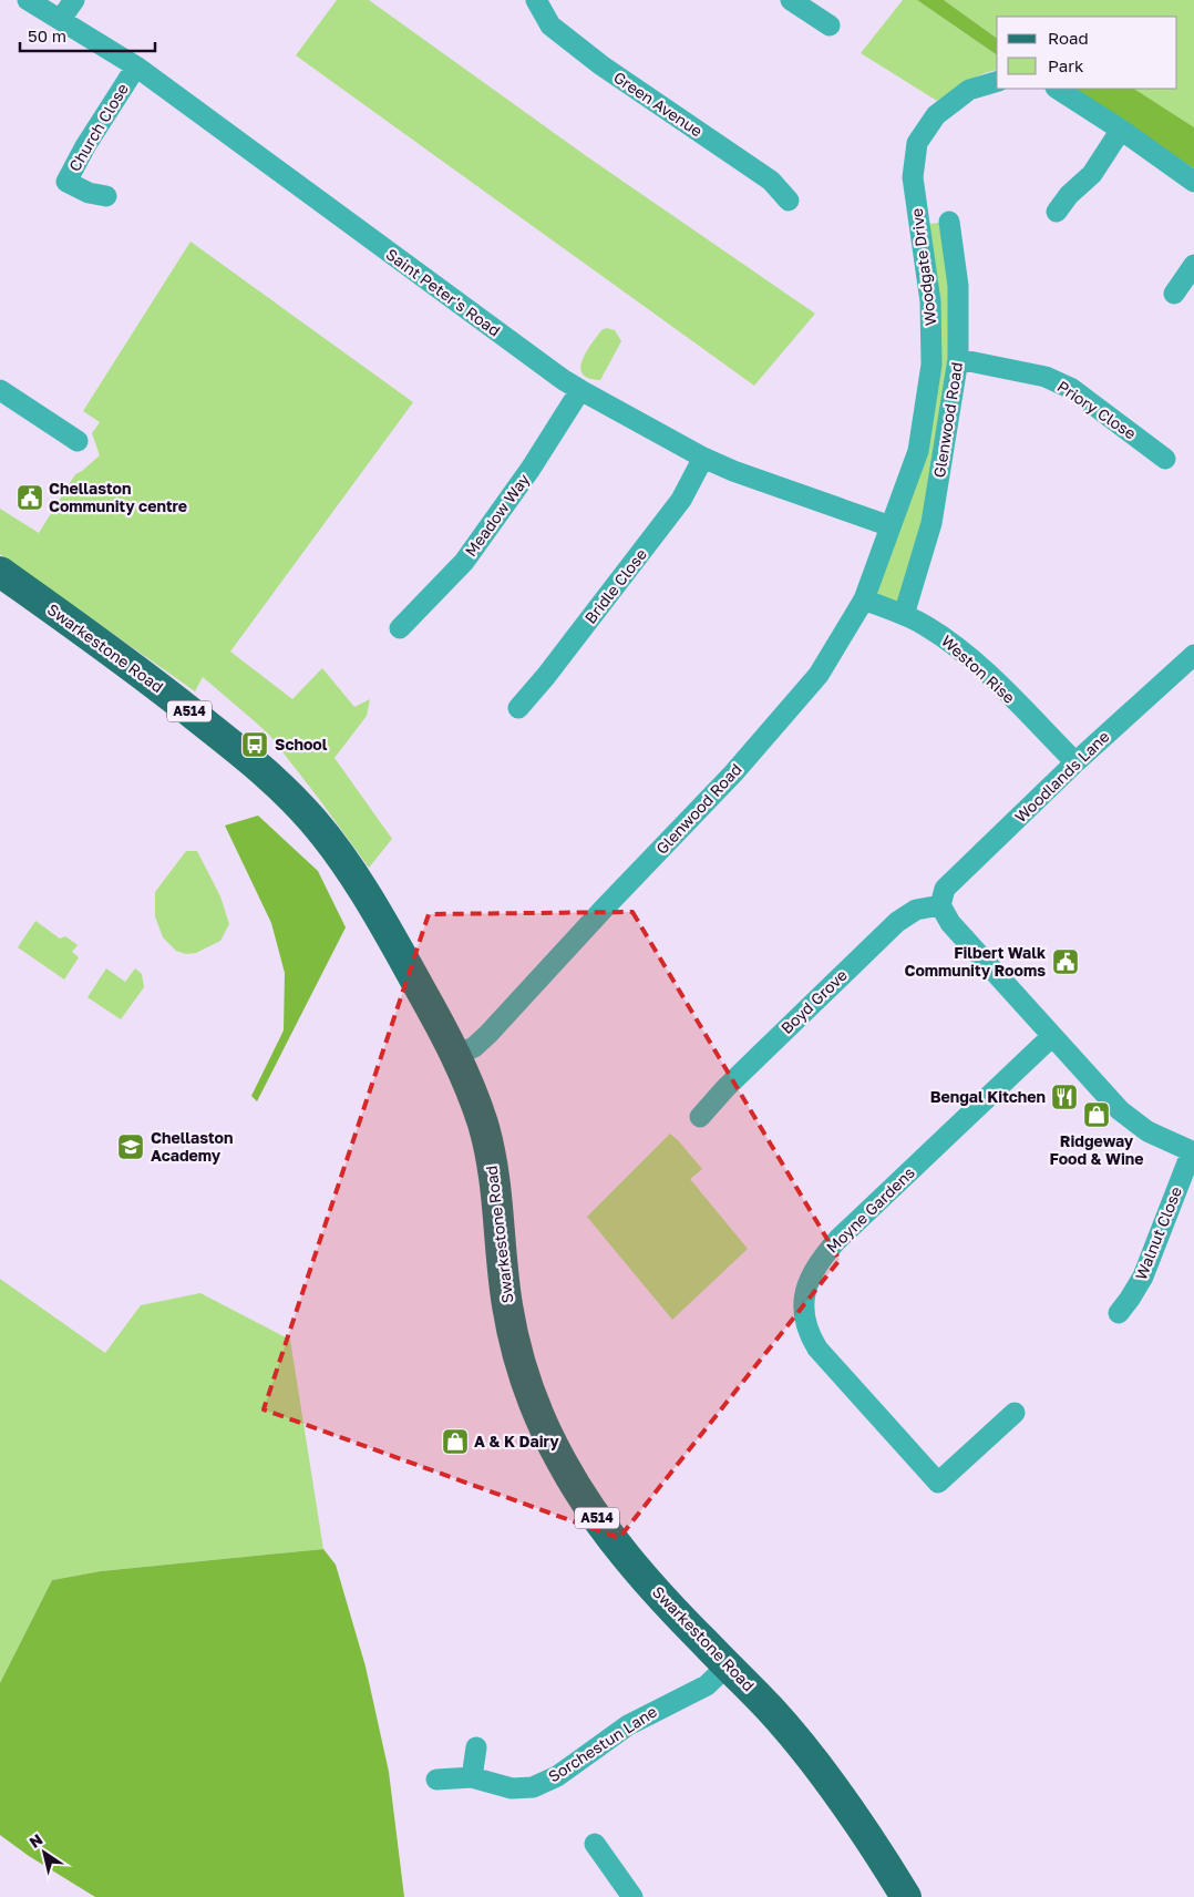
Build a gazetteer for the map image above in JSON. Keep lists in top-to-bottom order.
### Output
{
  "streets": {
    "main road": ["Swarkestone Road", "A514"],
    "street": [
      "Green Avenue",
      "Church Close",
      "Woodgate Drive",
      "Saint Peter's Road",
      "Priory Close",
      "Glenwood Road",
      "Meadow Way",
      "Bridle Close",
      "Weston Rise",
      "Woodlands Lane",
      "Boyd Grove",
      "Moyne Gardens",
      "Walnut Close",
      "Sorchestun Lane"
    ]
  },
  "crossings": [
    ["Church Close", "Saint Peter's Road"],
    ["Woodgate Drive", "Saint Peter's Road"],
    ["Woodgate Drive", "Glenwood Road"],
    ["Saint Peter's Road", "Glenwood Road"],
    ["Saint Peter's Road", "Meadow Way"],
    ["Saint Peter's Road", "Bridle Close"],
    ["Priory Close", "Glenwood Road"],
    ["Glenwood Road", "Swarkestone Road"],
    ["Glenwood Road", "Weston Rise"],
    ["Swarkestone Road", "Sorchestun Lane"],
    ["Weston Rise", "Woodlands Lane"],
    ["Woodlands Lane", "Boyd Grove"]
  ],
  "places": {
    "public building": ["Chellaston Community centre", "Filbert Walk Community Rooms"],
    "bus stop": ["School"],
    "restaurant": ["Bengal Kitchen"],
    "shop": ["Ridgeway Food & Wine", "A & K Dairy"],
    "school or university": ["Chellaston Academy"]
  },
  "legend": ["Road", "Park"],
  "scale_bar": "50 m",
  "north": "top left"
}
